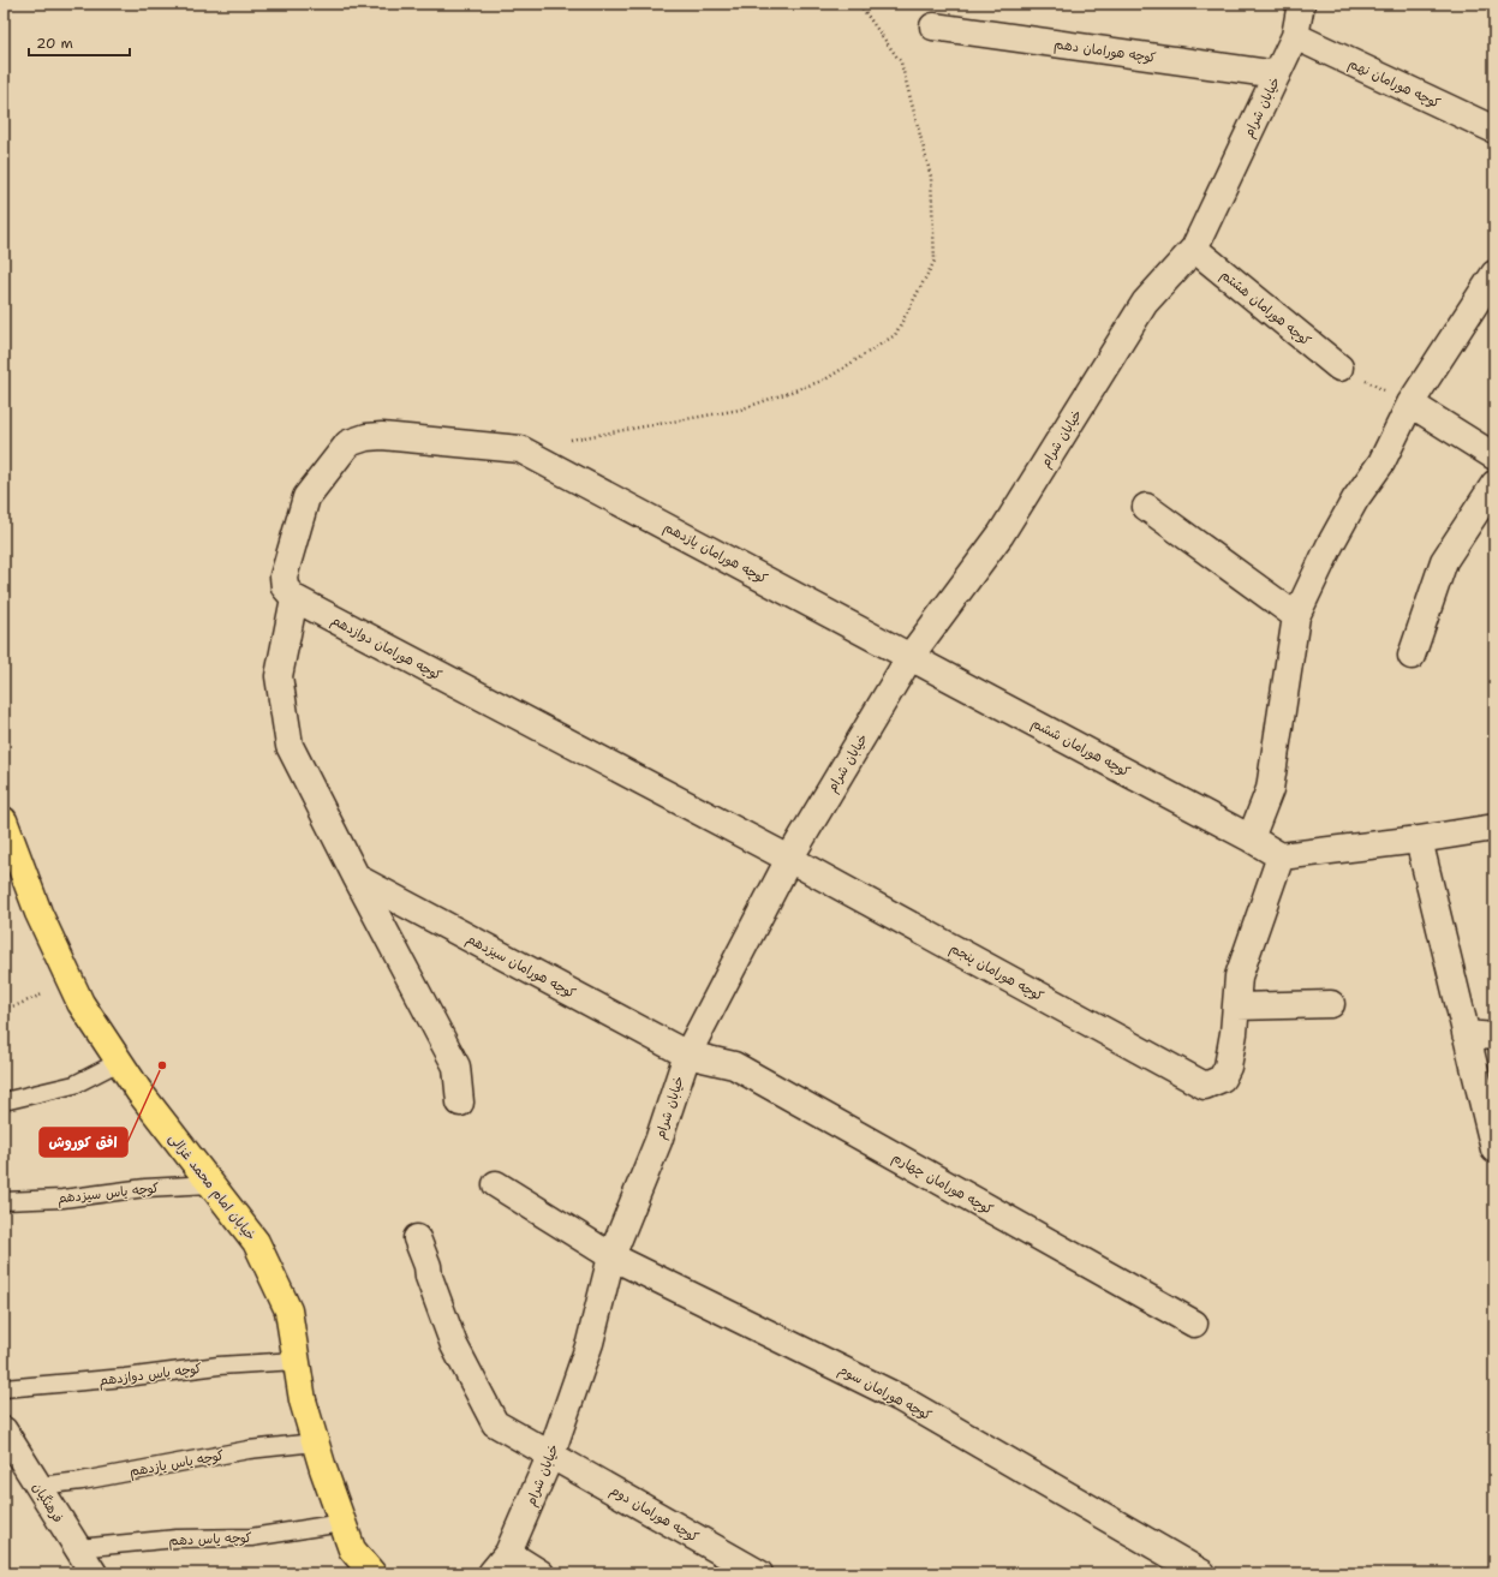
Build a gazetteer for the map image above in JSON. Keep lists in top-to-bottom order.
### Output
{
  "streets": {
    "main road": ["خیابان امام محمد غزالی"],
    "street": [
      "کوچه هورامان دهم",
      "کوچه هورامان نهم",
      "خیابان شرام",
      "کوچه هورامان هشتم",
      "کوچه هورامان يازدهم",
      "کوچه هورامان دوازدهم",
      "کوچه هورامان ششم",
      "کوچه هورامان سيزدهم",
      "کوچه هورامان پنجم",
      "کوچه هورامان چهارم",
      "کوچه هورامان سوم",
      "فرهنگیان",
      "کوچه هورامان دوم"
    ],
    "lane": [
      "کوچه یاس سیزدهم",
      "کوچه یاس دوازدهم",
      "کوچه یاس یازدهم",
      "کوچه یاس دهم"
    ]
  },
  "crossings": [
    ["کوچه هورامان دهم", "خیابان شرام"],
    ["کوچه هورامان نهم", "خیابان شرام"],
    ["خیابان شرام", "کوچه هورامان هشتم"],
    ["خیابان شرام", "کوچه هورامان يازدهم"],
    ["خیابان شرام", "کوچه هورامان دوازدهم"],
    ["خیابان شرام", "کوچه هورامان ششم"],
    ["خیابان شرام", "کوچه هورامان سيزدهم"],
    ["خیابان شرام", "کوچه هورامان پنجم"],
    ["خیابان شرام", "کوچه هورامان چهارم"],
    ["خیابان شرام", "کوچه هورامان سوم"],
    ["خیابان شرام", "کوچه هورامان دوم"],
    ["کوچه هورامان يازدهم", "کوچه هورامان دوازدهم"],
    ["کوچه هورامان يازدهم", "کوچه هورامان ششم"],
    ["کوچه هورامان دوازدهم", "کوچه هورامان پنجم"],
    ["کوچه هورامان سيزدهم", "کوچه هورامان چهارم"],
    ["خیابان امام محمد غزالی", "کوچه یاس سیزدهم"],
    ["خیابان امام محمد غزالی", "کوچه یاس دوازدهم"],
    ["خیابان امام محمد غزالی", "کوچه یاس یازدهم"],
    ["خیابان امام محمد غزالی", "کوچه یاس دهم"],
    ["کوچه یاس یازدهم", "فرهنگیان"],
    ["فرهنگیان", "کوچه یاس دهم"]
  ],
  "places": ["افق کوروش"],
  "scale_bar": "20 m"
}
